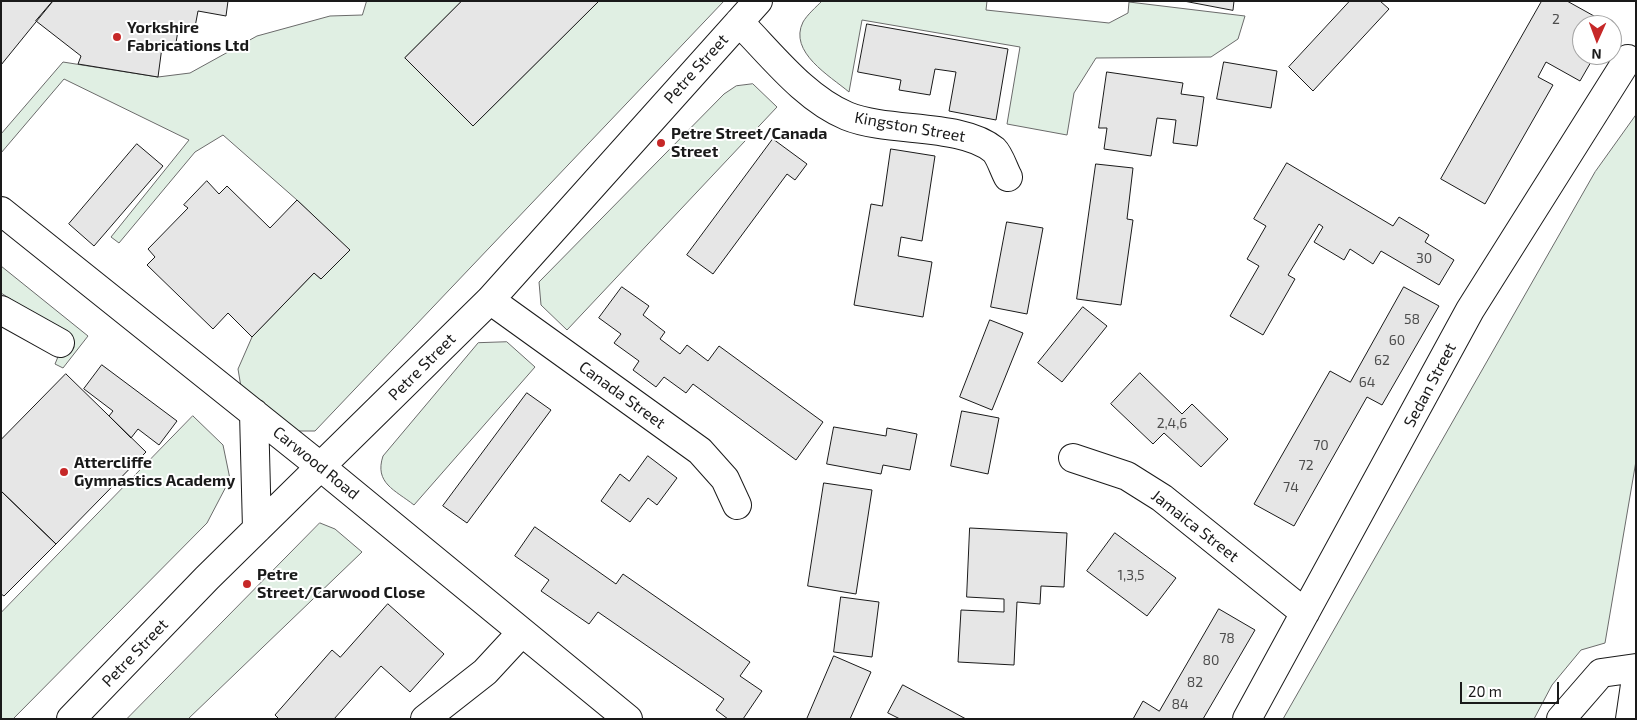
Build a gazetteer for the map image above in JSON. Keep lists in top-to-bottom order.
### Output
{
  "streets": {
    "street": [
      "Petre Street",
      "Kingston Street",
      "Sedan Street",
      "Canada Street",
      "Carwood Road",
      "Jamaica Street"
    ]
  },
  "crossings": [
    ["Petre Street", "Kingston Street"],
    ["Petre Street", "Canada Street"],
    ["Petre Street", "Carwood Road"],
    ["Sedan Street", "Jamaica Street"]
  ],
  "places": [
    "Yorkshire Fabrications Ltd",
    "Petre Street/Canada Street",
    "Attercliffe Gymnastics Academy",
    "Petre Street/Carwood Close"
  ],
  "house_numbers": [
    "2",
    "30",
    "58",
    "60",
    "62",
    "64",
    "2,4,6",
    "70",
    "72",
    "74",
    "1,3,5",
    "78",
    "80",
    "82",
    "84"
  ],
  "scale_bar": "20 m",
  "north": "bottom"
}
